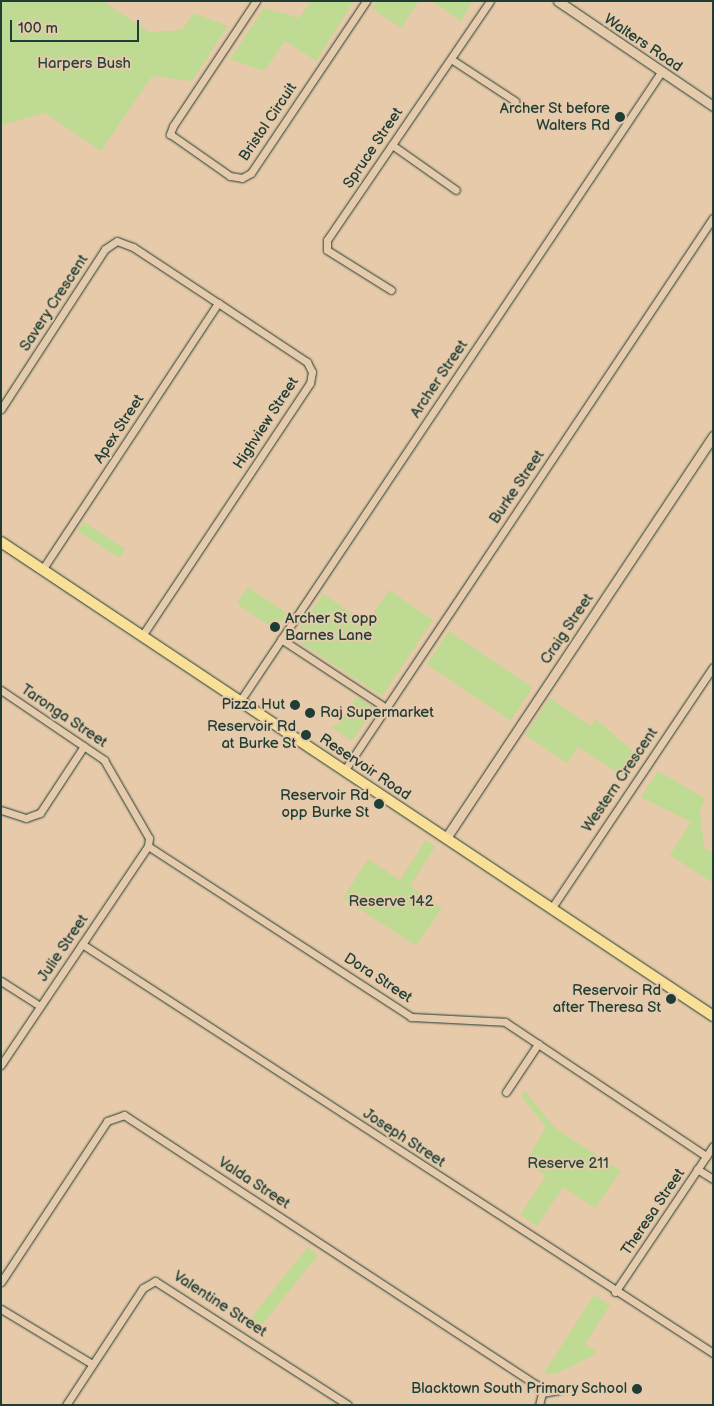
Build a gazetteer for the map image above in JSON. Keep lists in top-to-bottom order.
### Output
{
  "streets": {
    "main road": ["Reservoir Road"],
    "street": [
      "Walters Road",
      "Bristol Circuit",
      "Spruce Street",
      "Savery Crescent",
      "Archer Street",
      "Highview Street",
      "Apex Street",
      "Burke Street",
      "Craig Street",
      "Taronga Street",
      "Western Crescent",
      "Julie Street",
      "Dora Street",
      "Joseph Street",
      "Valda Street",
      "Theresa Street",
      "Valentine Street"
    ]
  },
  "crossings": [
    ["Walters Road", "Archer Street"],
    ["Savery Crescent", "Highview Street"],
    ["Archer Street", "Reservoir Road"],
    ["Highview Street", "Apex Street"],
    ["Highview Street", "Reservoir Road"],
    ["Apex Street", "Reservoir Road"],
    ["Burke Street", "Reservoir Road"],
    ["Craig Street", "Reservoir Road"],
    ["Taronga Street", "Julie Street"],
    ["Taronga Street", "Dora Street"],
    ["Reservoir Road", "Western Crescent"],
    ["Julie Street", "Dora Street"],
    ["Julie Street", "Joseph Street"],
    ["Dora Street", "Theresa Street"],
    ["Joseph Street", "Theresa Street"]
  ],
  "parks": ["Harpers Bush", "Reserve 142", "Reserve 211"],
  "places": [
    "Archer St before Walters Rd",
    "Archer St opp Barnes Lane",
    "Pizza Hut",
    "Raj Supermarket",
    "Reservoir Rd at Burke St",
    "Reservoir Rd opp Burke St",
    "Reservoir Rd after Theresa St",
    "Blacktown South Primary School"
  ],
  "scale_bar": "100 m"
}
